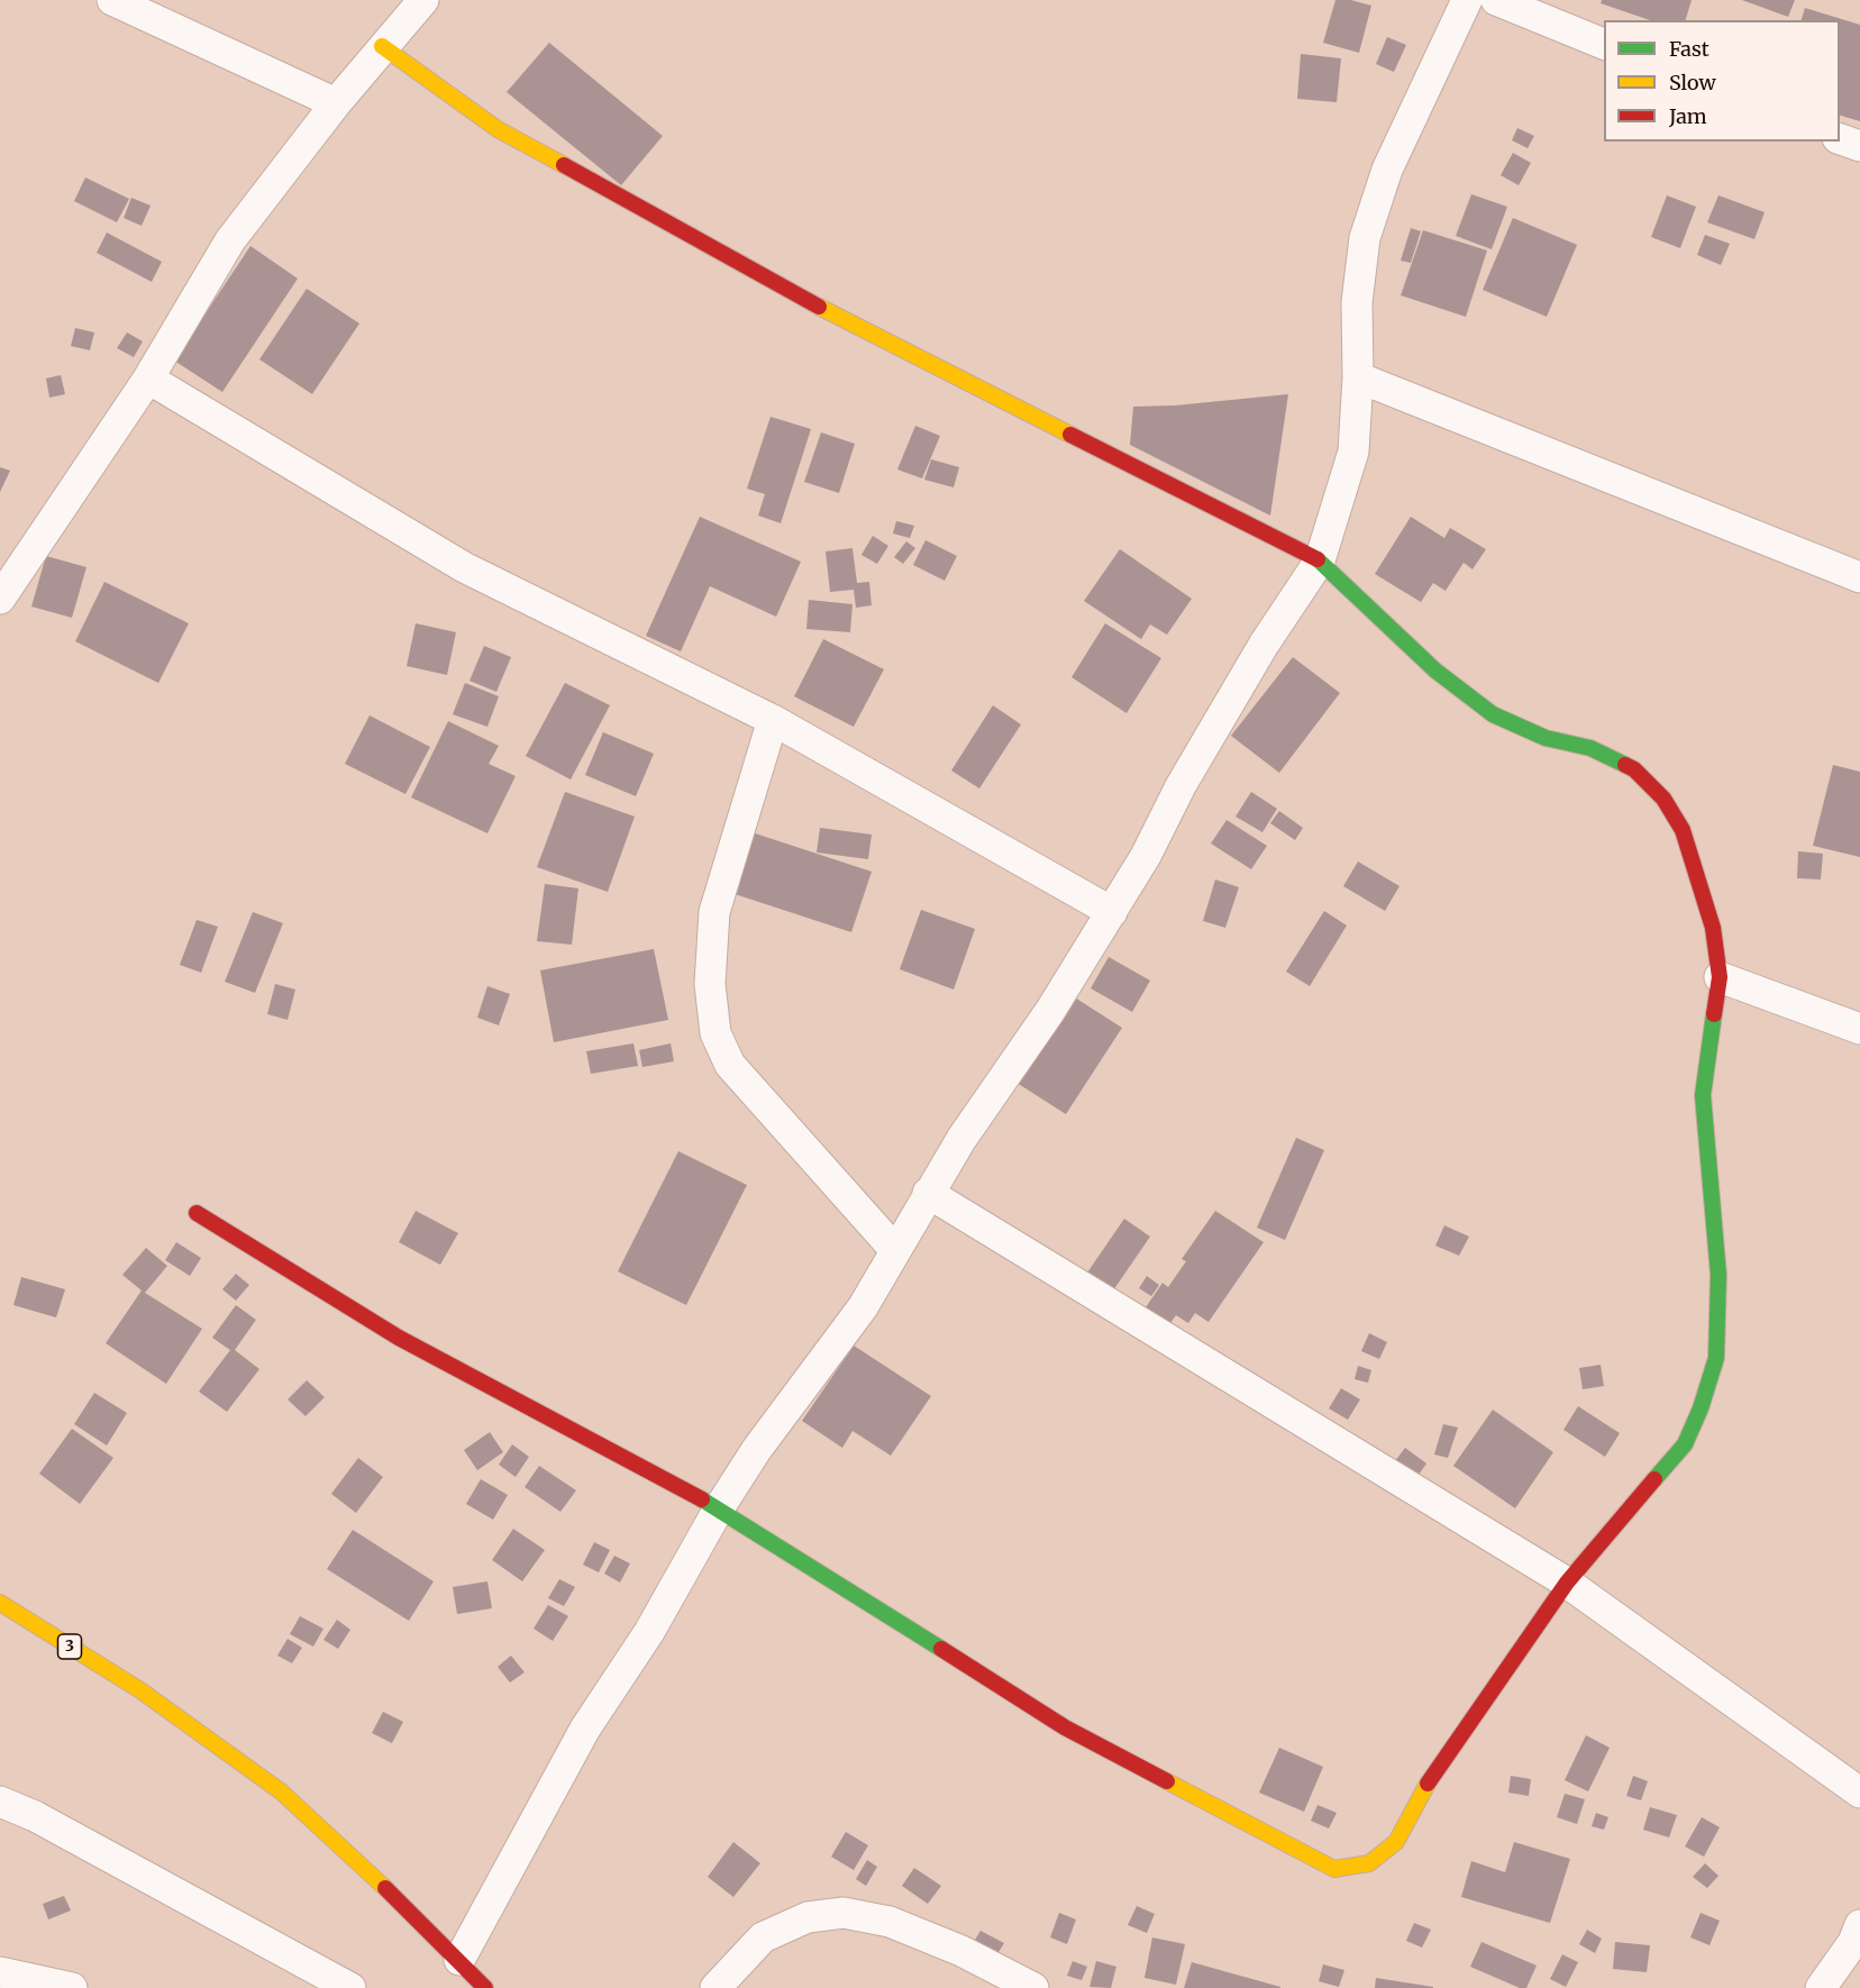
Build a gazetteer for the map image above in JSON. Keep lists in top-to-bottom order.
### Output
{
  "streets": {
    "main road": ["3"]
  },
  "legend": ["Fast", "Slow", "Jam"]
}
